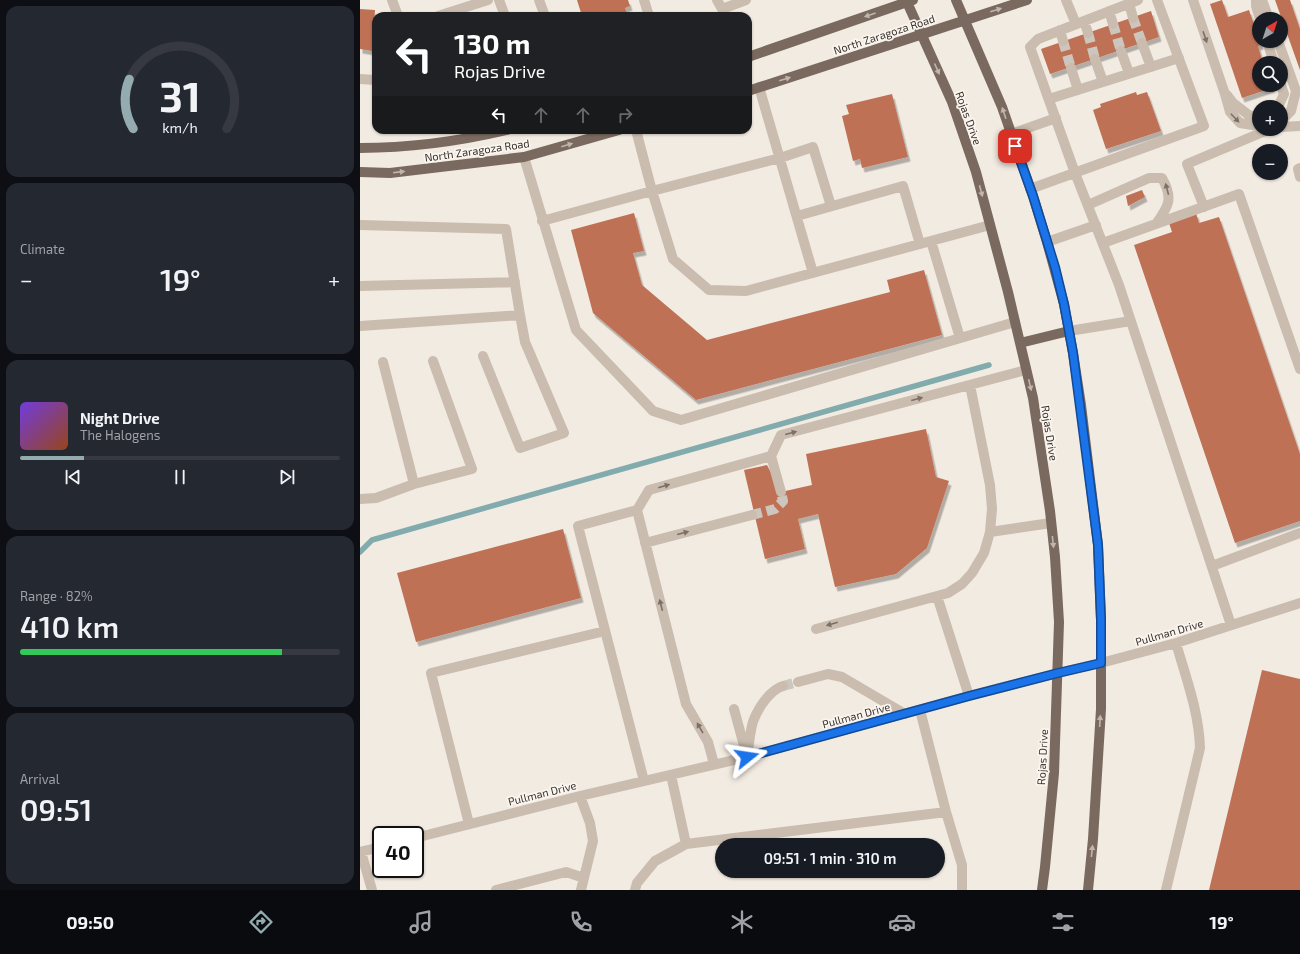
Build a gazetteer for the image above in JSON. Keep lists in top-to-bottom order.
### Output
{
  "streets": {
    "main road": ["North Zaragoza Road", "Rojas Drive"],
    "street": ["Pullman Drive"]
  },
  "crossings": [
    ["North Zaragoza Road", "Rojas Drive"],
    ["Rojas Drive", "Pullman Drive"]
  ],
  "north": "top right",
  "page": {
    "map_buttons": ["+", "−"],
    "turn": ["130 m", "Rojas Drive"],
    "tile": [
      "Climate",
      ["Range · 82%", "410 km"],
      ["Arrival", "09:51"]
    ],
    "heat": ["−", "19°", "+"],
    "song": ["Night Drive", "The Halogens"],
    "limit": "40",
    "trip": "09:51 · 1 min · 310 m",
    "tabs": ["09:50", "19°"],
    "gauge": ["31", "km/h"]
  }
}
